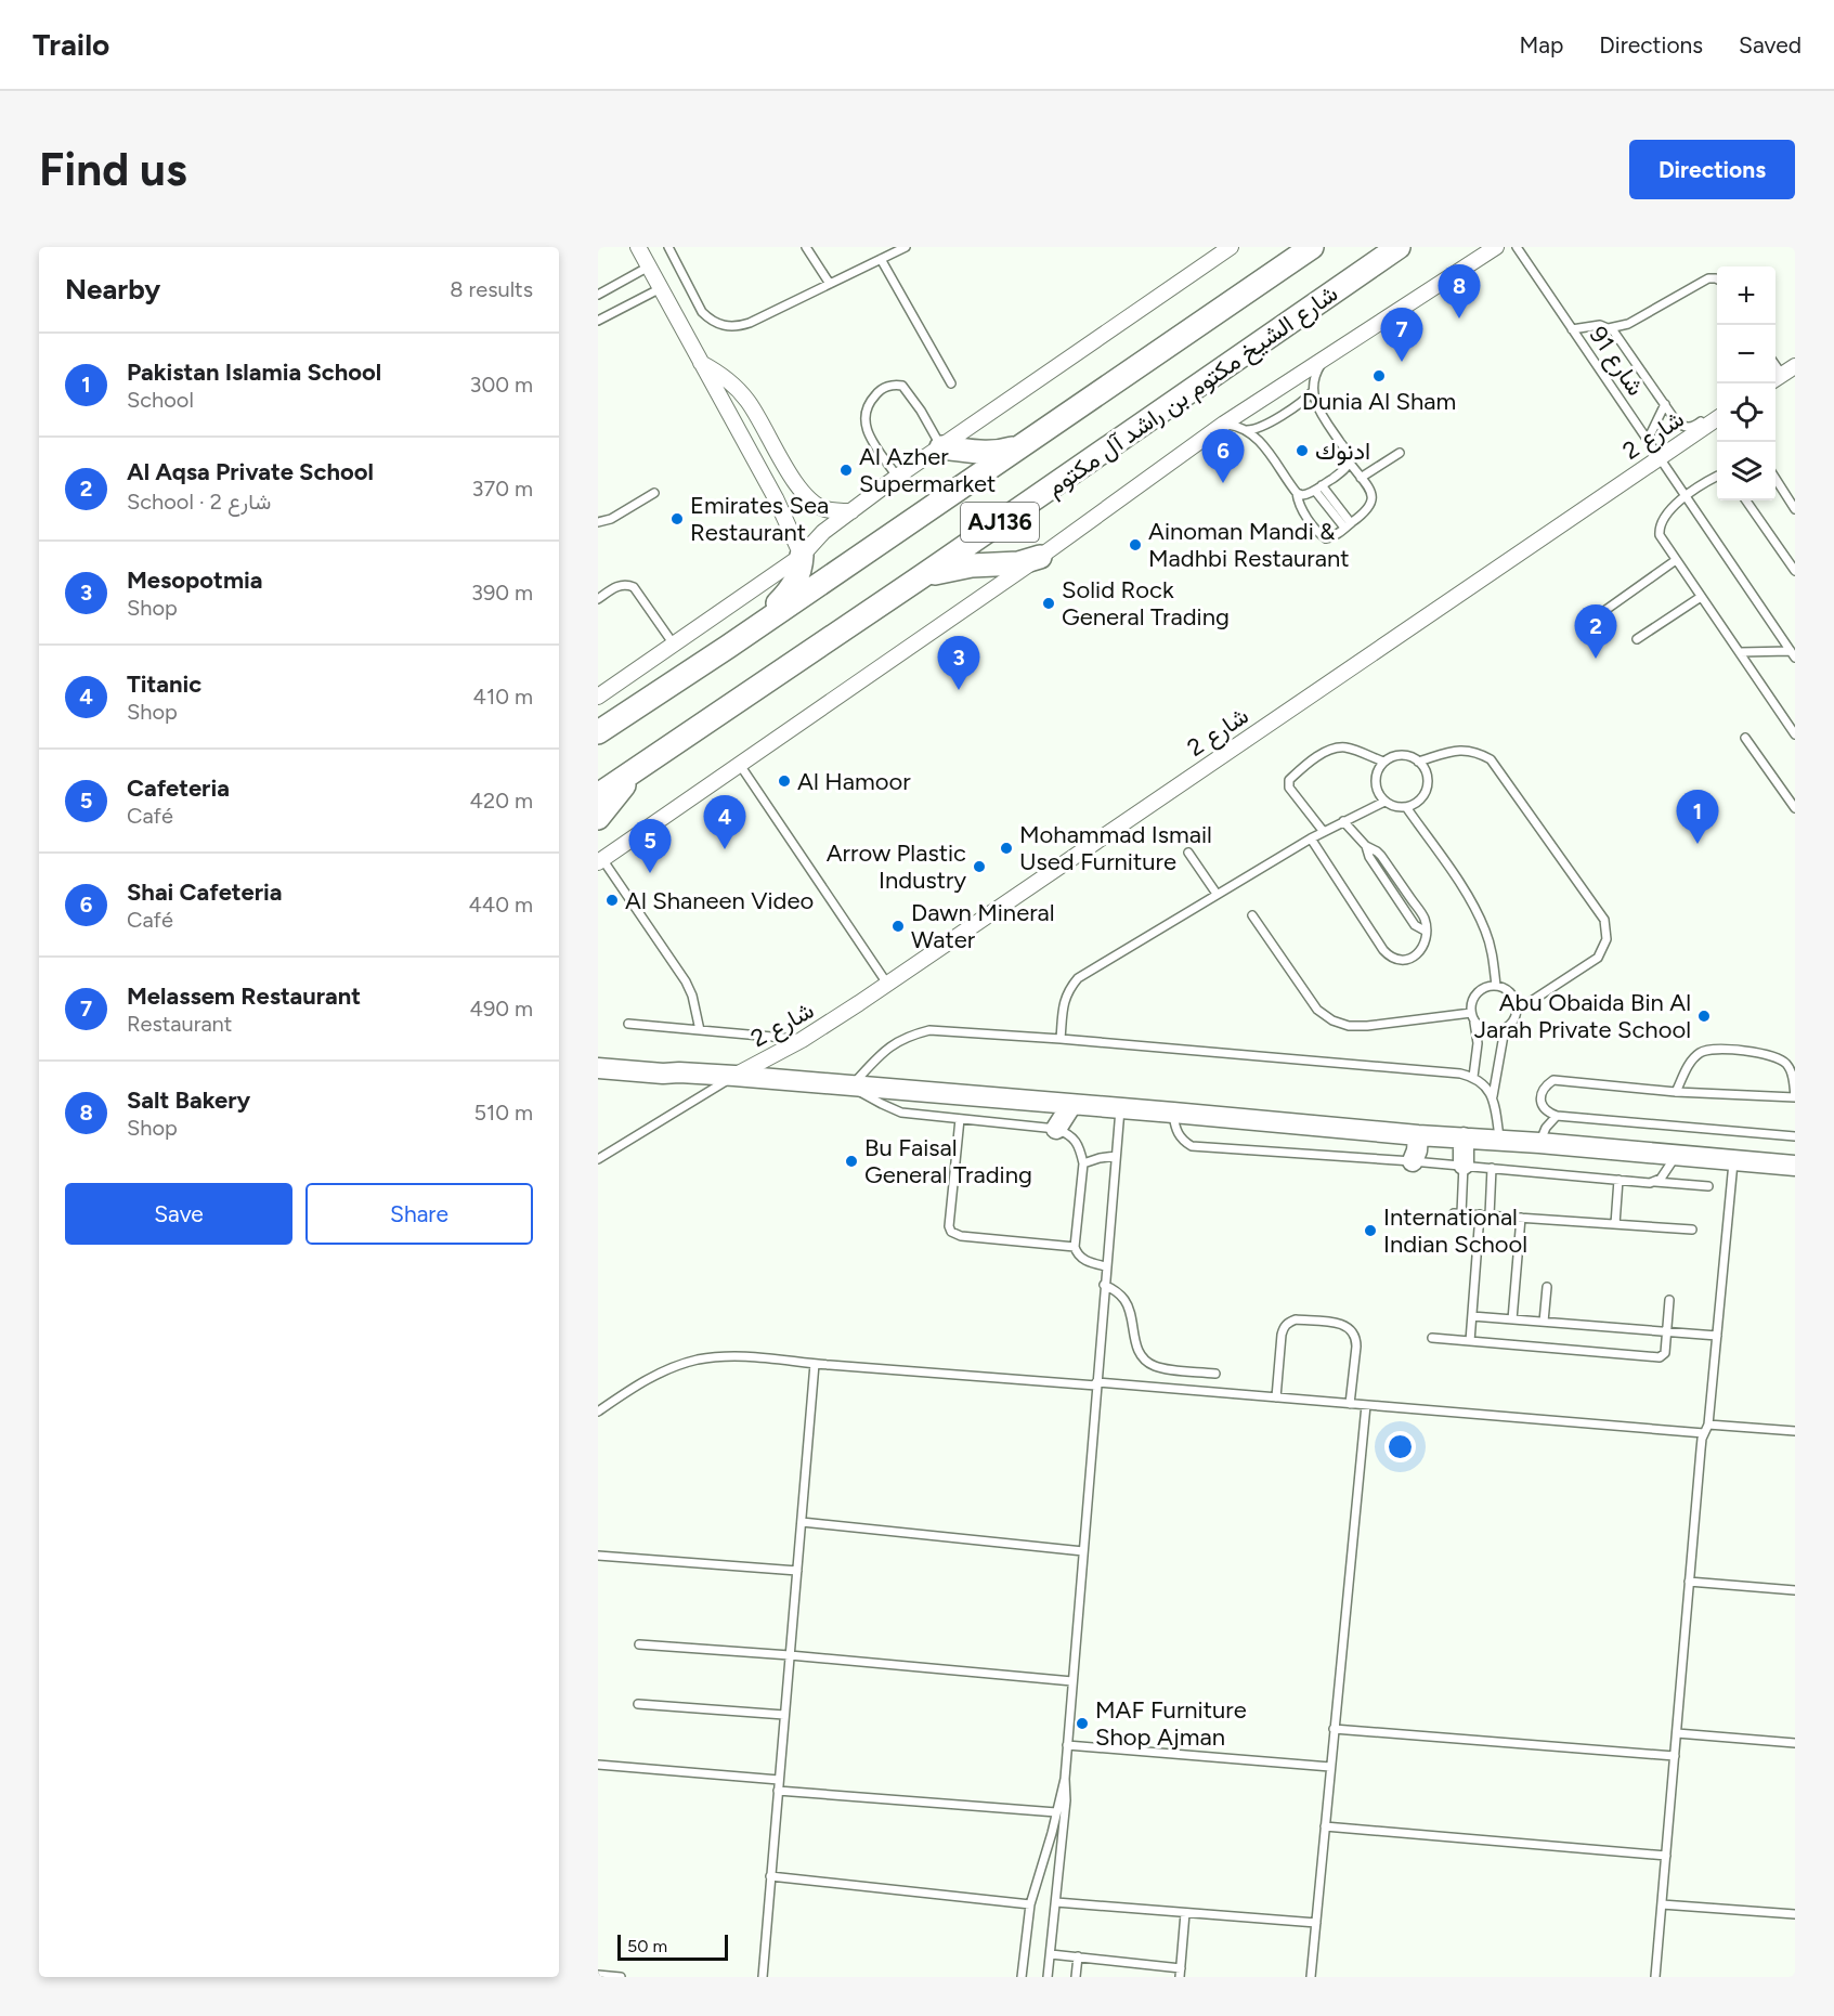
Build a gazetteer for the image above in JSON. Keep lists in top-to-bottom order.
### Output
{
  "streets": {
    "main road": ["شارع الشيخ مكتوم بن راشد آل مكتوم", "AJ136"],
    "street": ["شارع 2"],
    "lane": ["شارع 91"]
  },
  "crossings": [
    ["شارع 91", "شارع 2"]
  ],
  "places": [
    "Dunia Al Sham",
    "ادنوك",
    "Al Azher Supermarket",
    "Emirates Sea Restaurant",
    "Ainoman Mandi & Madhbi Restaurant",
    "Solid Rock General Trading",
    "Al Hamoor",
    "Mohammad Ismail Used Furniture",
    "Arrow Plastic Industry",
    "Al Shaneen Video",
    "Dawn Mineral Water",
    "Abu Obaida Bin Al Jarah Private School",
    "Bu Faisal General Trading",
    "International Indian School",
    "MAF Furniture Shop Ajman"
  ],
  "scale_bar": "50 m",
  "page": {
    "header": "Trailo",
    "nav": ["Map", "Directions", "Saved"],
    "buttons": [
      "Directions",
      ["Save", "Share"]
    ],
    "title": "Find us",
    "heading": ["Nearby", "8 results"],
    "pins": [
      "8",
      "7",
      "6",
      "2",
      "3",
      "1",
      "4",
      "5"
    ],
    "map_buttons": ["+", "−"],
    "list": [
      {
        "mark": "1",
        "name": "Pakistan Islamia School",
        "note": "School",
        "value": "300 m"
      },
      {
        "mark": "2",
        "name": "Al Aqsa Private School",
        "note": "School · شارع 2",
        "value": "370 m"
      },
      {
        "mark": "3",
        "name": "Mesopotmia",
        "note": "Shop",
        "value": "390 m"
      },
      {
        "mark": "4",
        "name": "Titanic",
        "note": "Shop",
        "value": "410 m"
      },
      {
        "mark": "5",
        "name": "Cafeteria",
        "note": "Café",
        "value": "420 m"
      },
      {
        "mark": "6",
        "name": "Shai Cafeteria",
        "note": "Café",
        "value": "440 m"
      },
      {
        "mark": "7",
        "name": "Melassem Restaurant",
        "note": "Restaurant",
        "value": "490 m"
      },
      {
        "mark": "8",
        "name": "Salt Bakery",
        "note": "Shop",
        "value": "510 m"
      }
    ],
    "scale": "50 m"
  }
}
